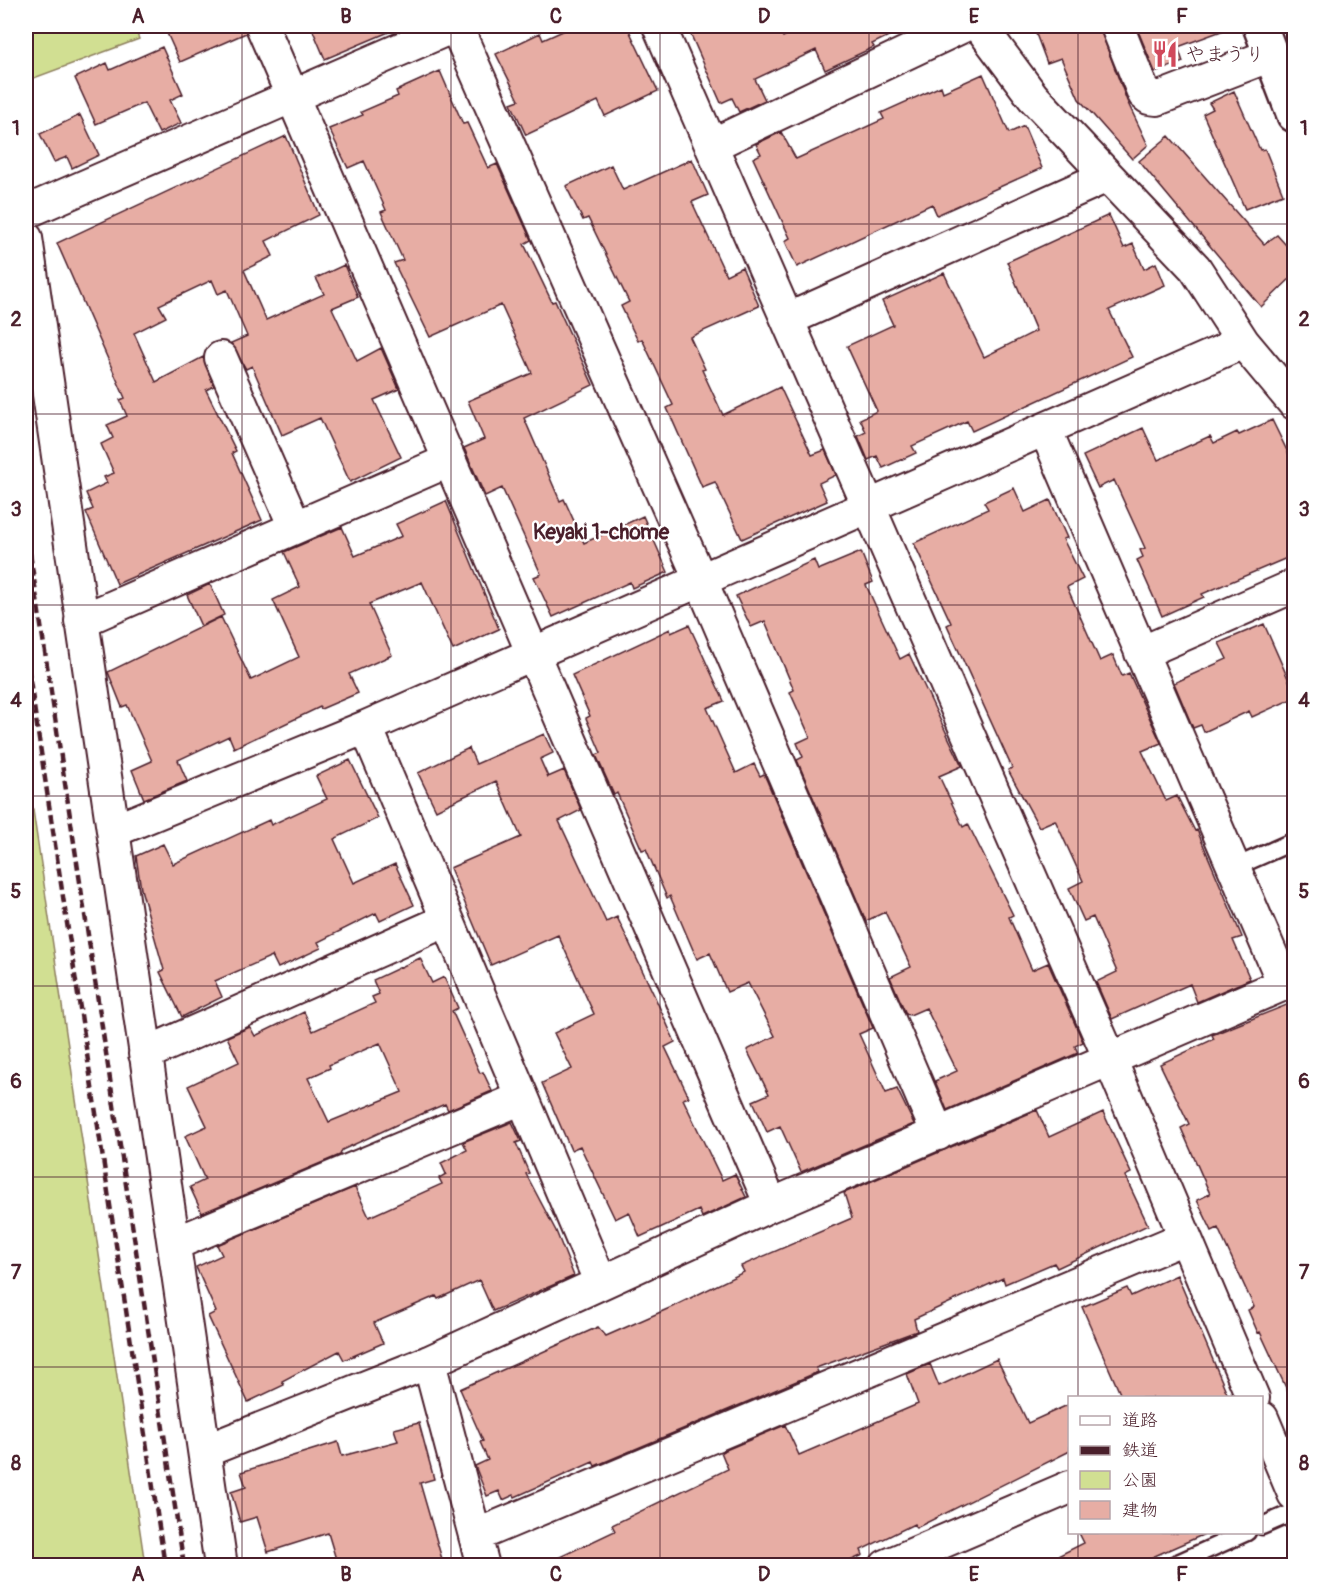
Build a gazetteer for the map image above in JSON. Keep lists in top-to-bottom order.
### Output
{
  "districts": ["Keyaki 1-chome"],
  "places": {
    "restaurant": ["やまうり"]
  },
  "legend": [
    "道路",
    "鉄道",
    "公園",
    "建物"
  ],
  "grid": {
    "columns": [
      "A",
      "B",
      "C",
      "D",
      "E",
      "F"
    ],
    "rows": [
      "1",
      "2",
      "3",
      "4",
      "5",
      "6",
      "7",
      "8"
    ]
  }
}
